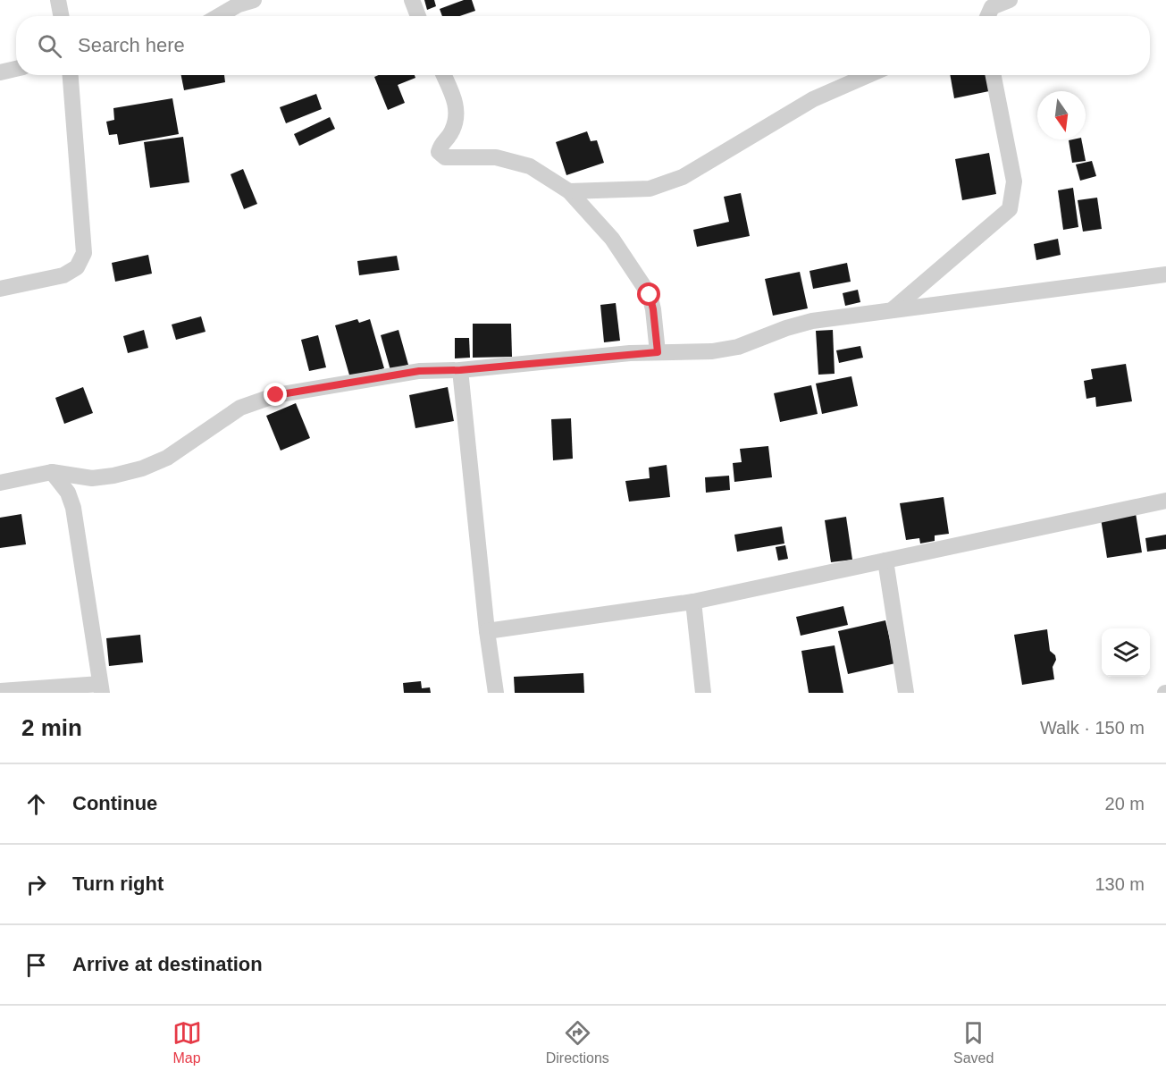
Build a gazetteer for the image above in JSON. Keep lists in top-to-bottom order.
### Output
{
  "north": "bottom",
  "page": {
    "search": "Search here",
    "heading": ["2 min", "Walk · 150 m"],
    "list": [
      ["Continue", "20 m"],
      ["Turn right", "130 m"],
      "Arrive at destination"
    ],
    "nav": ["Map", "Directions", "Saved"]
  }
}
